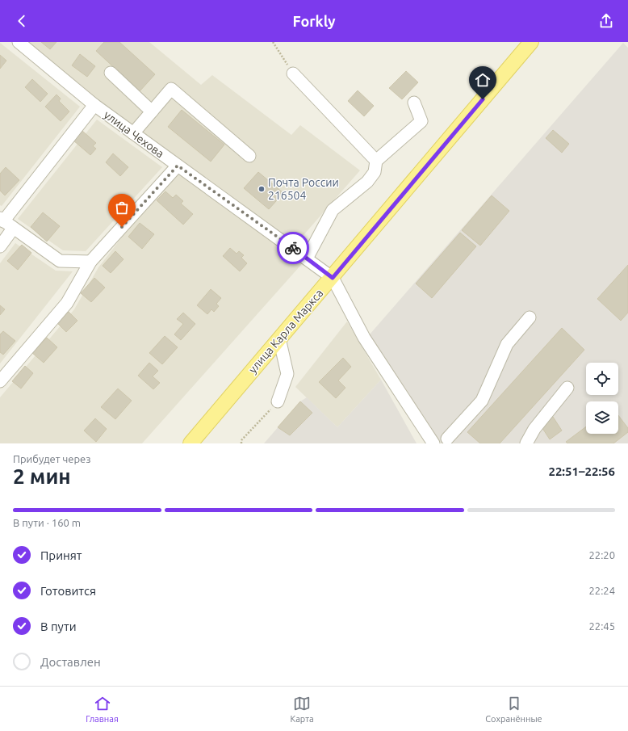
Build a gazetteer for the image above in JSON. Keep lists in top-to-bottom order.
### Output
{
  "streets": {
    "main road": ["улица Карла Маркса"],
    "street": ["улица Чехова"]
  },
  "crossings": [
    ["улица Чехова", "улица Карла Маркса"]
  ],
  "places": ["Почта России 216504"],
  "page": {
    "header": "Forkly",
    "heading": ["2 мин", "Прибудет через", "22:51–22:56"],
    "bar": "В пути · 160 m",
    "list": [
      ["Принят", "22:20"],
      ["Готовится", "22:24"],
      ["В пути", "22:45"],
      "Доставлен"
    ],
    "tabs": ["Главная", "Карта", "Сохранённые"]
  }
}
